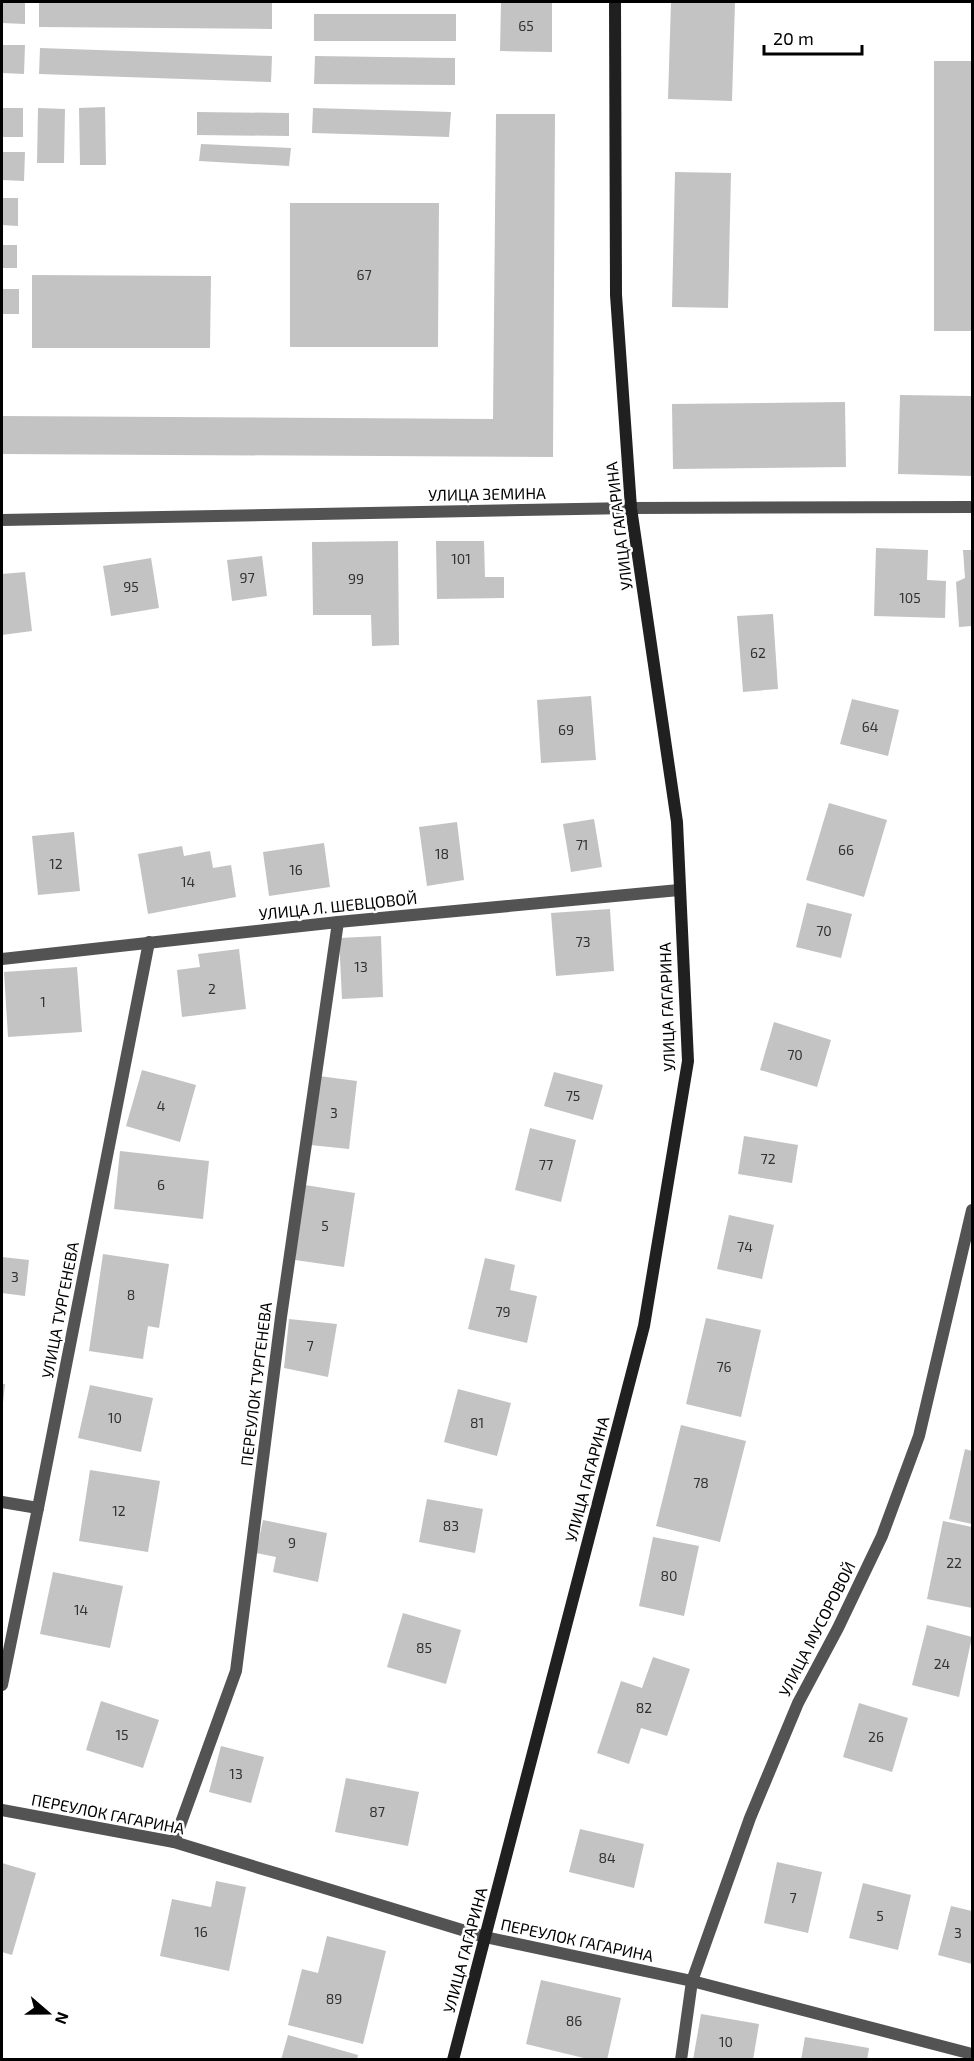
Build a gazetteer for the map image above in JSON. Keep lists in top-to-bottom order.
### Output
{
  "streets": {
    "main road": ["УЛИЦА ГАГАРИНА"],
    "street": [
      "УЛИЦА ЗЕМИНА",
      "УЛИЦА Л. ШЕВЦОВОЙ",
      "УЛИЦА ТУРГЕНЕВА",
      "ПЕРЕУЛОК ТУРГЕНЕВА",
      "УЛИЦА МУСОРОВОЙ",
      "ПЕРЕУЛОК ГАГАРИНА"
    ]
  },
  "crossings": [
    ["УЛИЦА ЗЕМИНА", "УЛИЦА ГАГАРИНА"],
    ["УЛИЦА ГАГАРИНА", "УЛИЦА Л. ШЕВЦОВОЙ"],
    ["УЛИЦА ГАГАРИНА", "ПЕРЕУЛОК ГАГАРИНА"],
    ["УЛИЦА Л. ШЕВЦОВОЙ", "УЛИЦА ТУРГЕНЕВА"],
    ["УЛИЦА Л. ШЕВЦОВОЙ", "ПЕРЕУЛОК ТУРГЕНЕВА"],
    ["ПЕРЕУЛОК ТУРГЕНЕВА", "ПЕРЕУЛОК ГАГАРИНА"],
    ["УЛИЦА МУСОРОВОЙ", "ПЕРЕУЛОК ГАГАРИНА"]
  ],
  "house_numbers": [
    "65",
    "67",
    "101",
    "97",
    "99",
    "95",
    "105",
    "62",
    "64",
    "69",
    "71",
    "66",
    "18",
    "12",
    "16",
    "14",
    "70",
    "73",
    "13",
    "2",
    "1",
    "70",
    "75",
    "4",
    "3",
    "72",
    "77",
    "6",
    "5",
    "74",
    "3",
    "8",
    "79",
    "7",
    "76",
    "10",
    "81",
    "78",
    "12",
    "83",
    "9",
    "22",
    "80",
    "14",
    "85",
    "24",
    "82",
    "15",
    "26",
    "13",
    "87",
    "84",
    "7",
    "5",
    "16",
    "3",
    "89",
    "86",
    "10"
  ],
  "scale_bar": "20 m",
  "north": "right"
}
